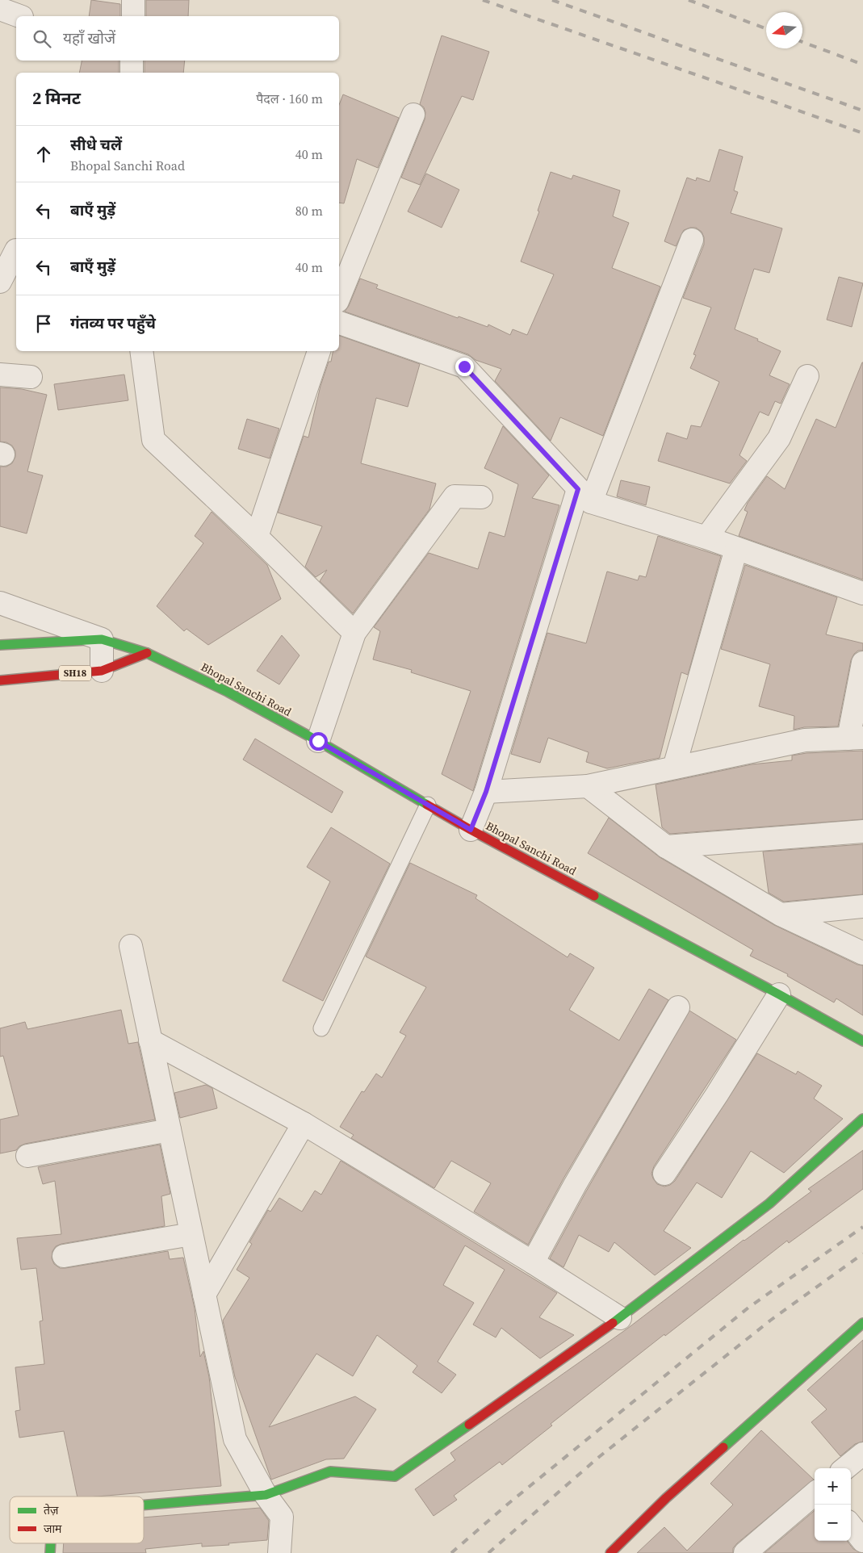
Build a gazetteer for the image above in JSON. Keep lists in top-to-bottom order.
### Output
{
  "streets": {
    "street": ["SH18", "Bhopal Sanchi Road"]
  },
  "crossings": [
    ["SH18", "Bhopal Sanchi Road"]
  ],
  "legend": ["तेज़", "जाम"],
  "north": "left",
  "page": {
    "search": "यहाँ खोजें",
    "heading": ["2 मिनट", "पैदल · 160 m"],
    "list": [
      ["सीधे चलें", "Bhopal Sanchi Road", "40 m"],
      ["बाएँ मुड़ें", "80 m"],
      ["बाएँ मुड़ें", "40 m"],
      "गंतव्य पर पहुँचे"
    ],
    "map_buttons": ["+", "−"]
  }
}
